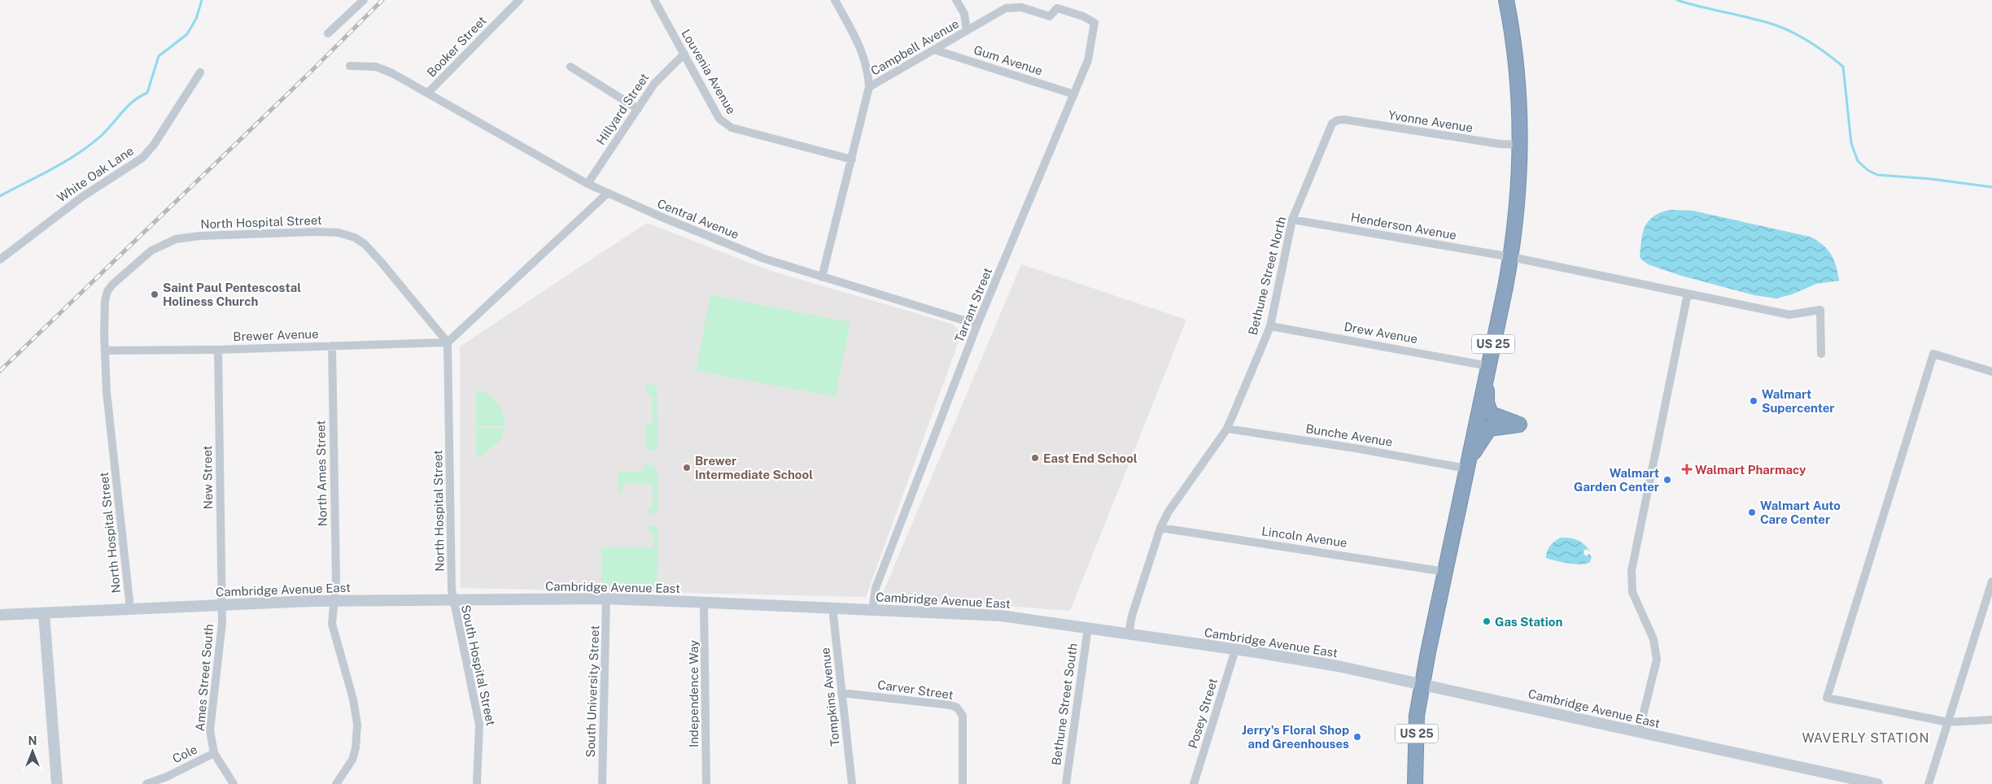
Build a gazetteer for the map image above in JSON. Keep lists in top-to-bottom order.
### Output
{
  "streets": {
    "highway": ["US 25"],
    "main road": ["Cambridge Avenue East"],
    "street": [
      "Booker Street",
      "Campbell Avenue",
      "Gum Avenue",
      "Louvenia Avenue",
      "Hillyard Street",
      "Yvonne Avenue",
      "White Oak Lane",
      "Central Avenue",
      "North Hospital Street",
      "Henderson Avenue",
      "Bethune Street North",
      "Tarrant Street",
      "Drew Avenue",
      "Brewer Avenue",
      "Bunche Avenue",
      "North Ames Street",
      "New Street",
      "Lincoln Avenue",
      "South Hospital Street",
      "Ames Street South",
      "Carver Street",
      "South University Street",
      "Independence Way",
      "Tompkins Avenue",
      "Bethune Street South",
      "Posey Street",
      "Cole"
    ]
  },
  "crossings": [
    ["Booker Street", "Central Avenue"],
    ["Campbell Avenue", "Gum Avenue"],
    ["Campbell Avenue", "Louvenia Avenue"],
    ["Campbell Avenue", "Central Avenue"],
    ["Campbell Avenue", "Tarrant Street"],
    ["Gum Avenue", "Tarrant Street"],
    ["Louvenia Avenue", "Hillyard Street"],
    ["Hillyard Street", "Central Avenue"],
    ["Yvonne Avenue", "Bethune Street North"],
    ["Yvonne Avenue", "US 25"],
    ["Central Avenue", "Tarrant Street"],
    ["North Hospital Street", "Brewer Avenue"],
    ["North Hospital Street", "Cambridge Avenue East"],
    ["North Hospital Street", "South Hospital Street"],
    ["Henderson Avenue", "Bethune Street North"],
    ["Henderson Avenue", "US 25"],
    ["Bethune Street North", "Drew Avenue"],
    ["Bethune Street North", "Bunche Avenue"],
    ["Bethune Street North", "Lincoln Avenue"],
    ["Bethune Street North", "Cambridge Avenue East"],
    ["Tarrant Street", "Cambridge Avenue East"],
    ["Drew Avenue", "US 25"],
    ["Brewer Avenue", "North Ames Street"],
    ["Brewer Avenue", "New Street"],
    ["US 25", "Bunche Avenue"],
    ["US 25", "Lincoln Avenue"],
    ["US 25", "Cambridge Avenue East"],
    ["North Ames Street", "Cambridge Avenue East"],
    ["New Street", "Cambridge Avenue East"],
    ["New Street", "Ames Street South"],
    ["Cambridge Avenue East", "South Hospital Street"],
    ["Cambridge Avenue East", "Ames Street South"],
    ["Cambridge Avenue East", "South University Street"],
    ["Cambridge Avenue East", "Independence Way"],
    ["Cambridge Avenue East", "Tompkins Avenue"],
    ["Cambridge Avenue East", "Bethune Street South"],
    ["Cambridge Avenue East", "Posey Street"],
    ["Ames Street South", "Cole"],
    ["Carver Street", "Tompkins Avenue"]
  ],
  "districts": ["WAVERLY STATION"],
  "places": {
    "other": [
      "Saint Paul Pentescostal Holiness Church",
      "Walmart Supercenter",
      "East End School",
      "Brewer Intermediate School",
      "Walmart Garden Center",
      "Walmart Auto Care Center",
      "Gas Station",
      "Jerry's Floral Shop and Greenhouses"
    ],
    "health": ["Walmart Pharmacy"]
  },
  "north": "top"
}
